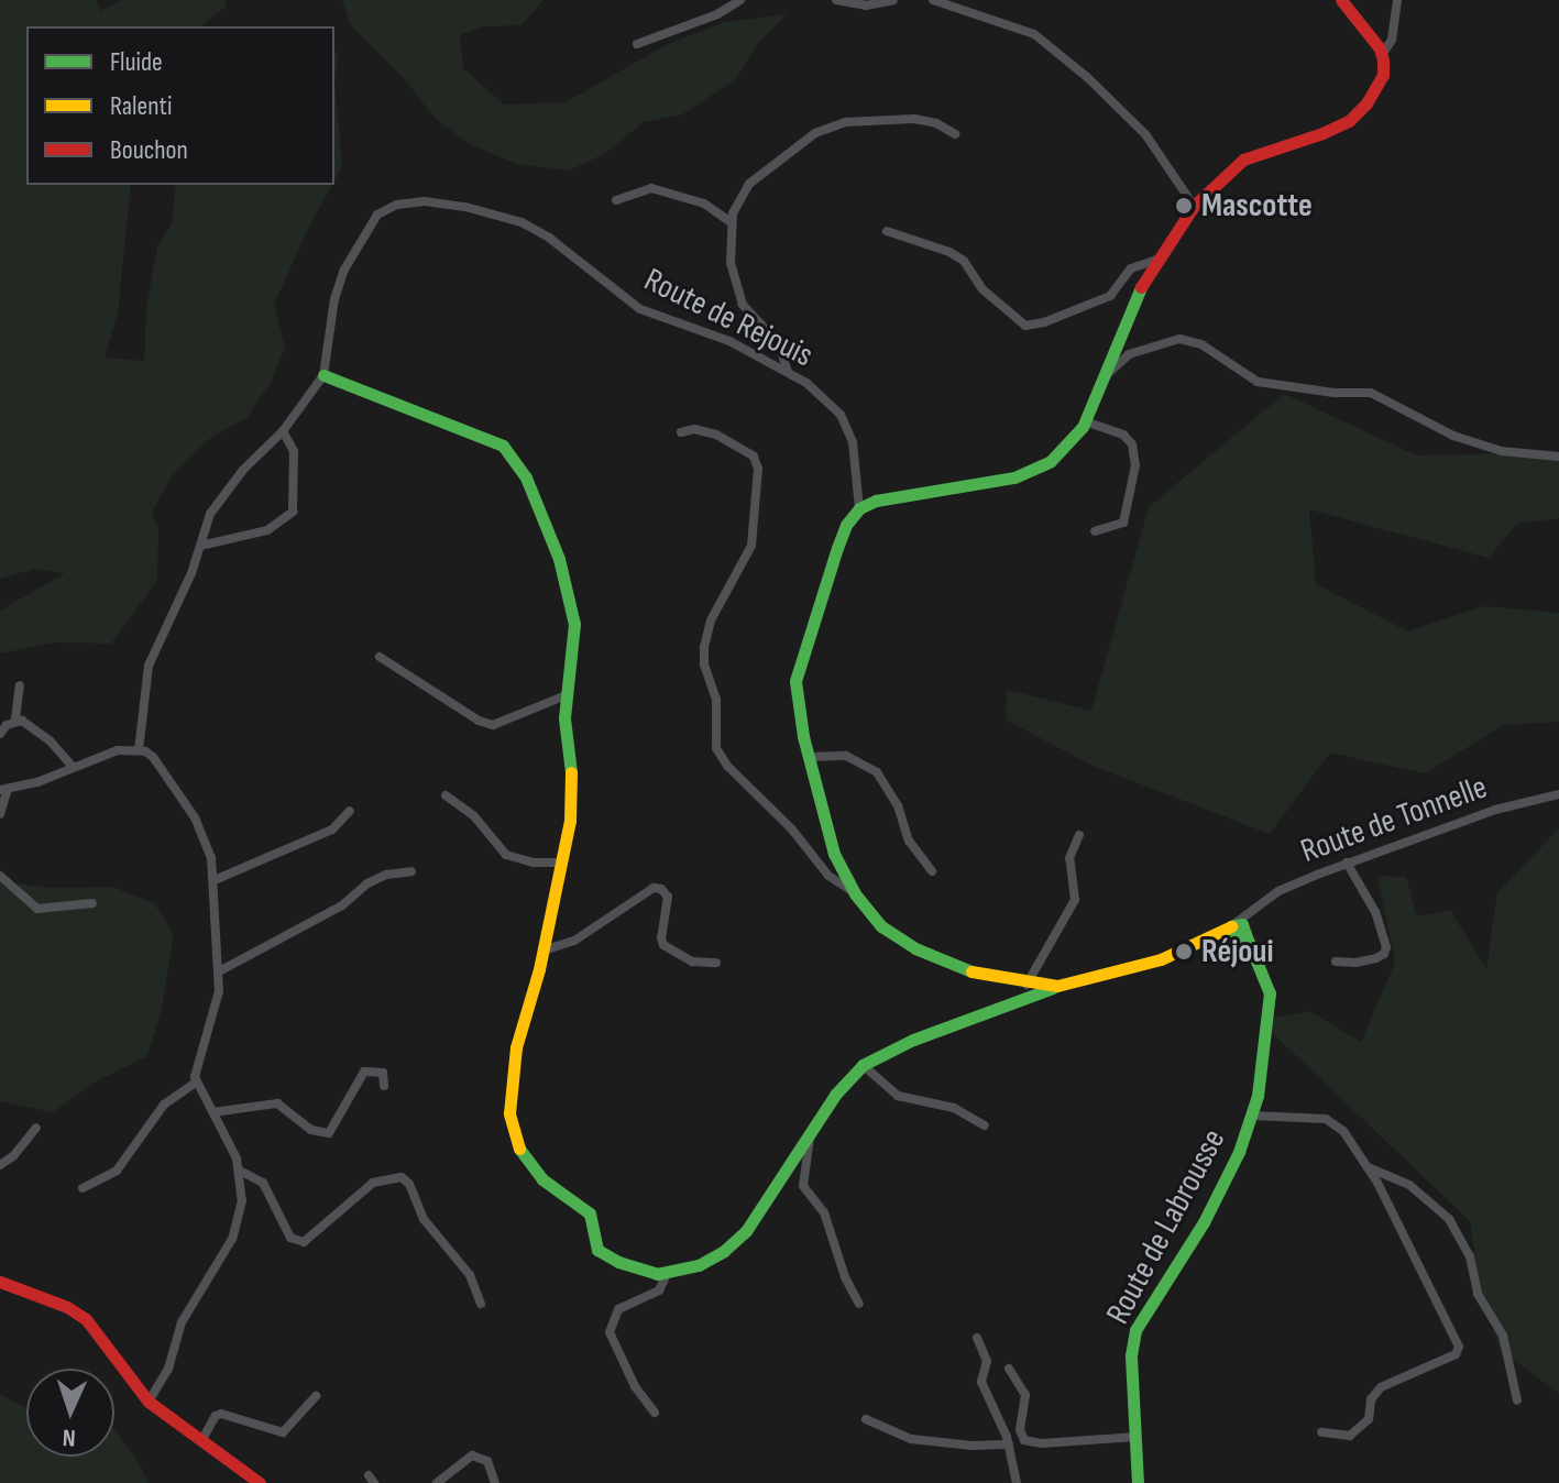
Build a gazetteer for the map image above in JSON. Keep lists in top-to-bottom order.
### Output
{
  "streets": {
    "street": ["Route de Rejouis", "Route de Tonnelle", "Route de Labrousse"]
  },
  "crossings": [
    ["Route de Rejouis", "Route de Labrousse"],
    ["Route de Tonnelle", "Route de Labrousse"]
  ],
  "places": ["Mascotte", "Réjoui"],
  "legend": ["Fluide", "Ralenti", "Bouchon"],
  "north": "bottom"
}
